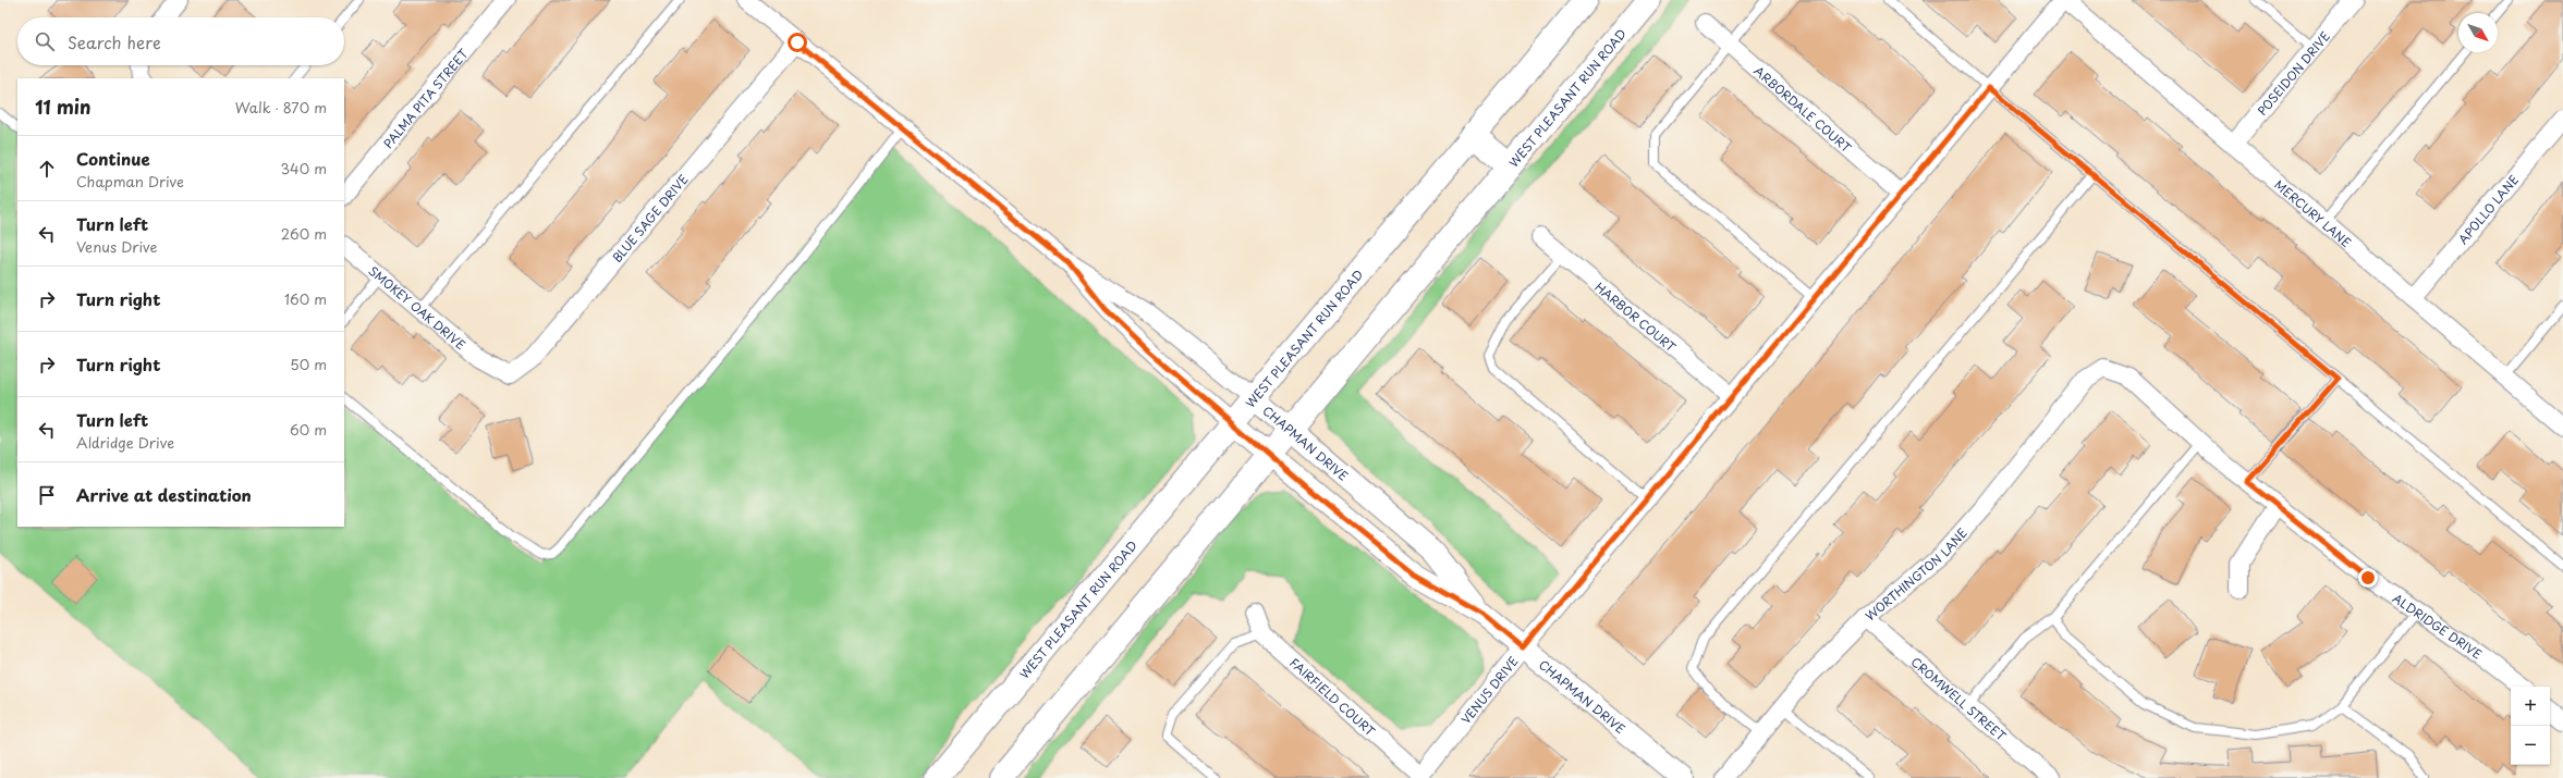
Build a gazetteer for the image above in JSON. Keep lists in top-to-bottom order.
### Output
{
  "streets": {
    "main road": ["WEST PLEASANT RUN ROAD"],
    "street": [
      "POSEIDON DRIVE",
      "PALMA PITA STREET",
      "ARBORDALE COURT",
      "APOLLO LANE",
      "MERCURY LANE",
      "BLUE SAGE DRIVE",
      "SMOKEY OAK DRIVE",
      "HARBOR COURT",
      "CHAPMAN DRIVE",
      "WORTHINGTON LANE",
      "ALDRIDGE DRIVE",
      "VENUS DRIVE",
      "FAIRFIELD COURT",
      "CROMWELL STREET"
    ]
  },
  "crossings": [
    ["POSEIDON DRIVE", "MERCURY LANE"],
    ["WEST PLEASANT RUN ROAD", "CHAPMAN DRIVE"],
    ["ARBORDALE COURT", "VENUS DRIVE"],
    ["APOLLO LANE", "MERCURY LANE"],
    ["MERCURY LANE", "VENUS DRIVE"],
    ["BLUE SAGE DRIVE", "SMOKEY OAK DRIVE"],
    ["BLUE SAGE DRIVE", "CHAPMAN DRIVE"],
    ["HARBOR COURT", "VENUS DRIVE"],
    ["CHAPMAN DRIVE", "VENUS DRIVE"],
    ["WORTHINGTON LANE", "ALDRIDGE DRIVE"],
    ["WORTHINGTON LANE", "CROMWELL STREET"],
    ["VENUS DRIVE", "FAIRFIELD COURT"]
  ],
  "north": "bottom right",
  "page": {
    "search": "Search here",
    "heading": ["11 min", "Walk · 870 m"],
    "list": [
      ["Continue", "Chapman Drive", "340 m"],
      ["Turn left", "Venus Drive", "260 m"],
      ["Turn right", "160 m"],
      ["Turn right", "50 m"],
      ["Turn left", "Aldridge Drive", "60 m"],
      "Arrive at destination"
    ],
    "map_buttons": ["+", "−"]
  }
}
